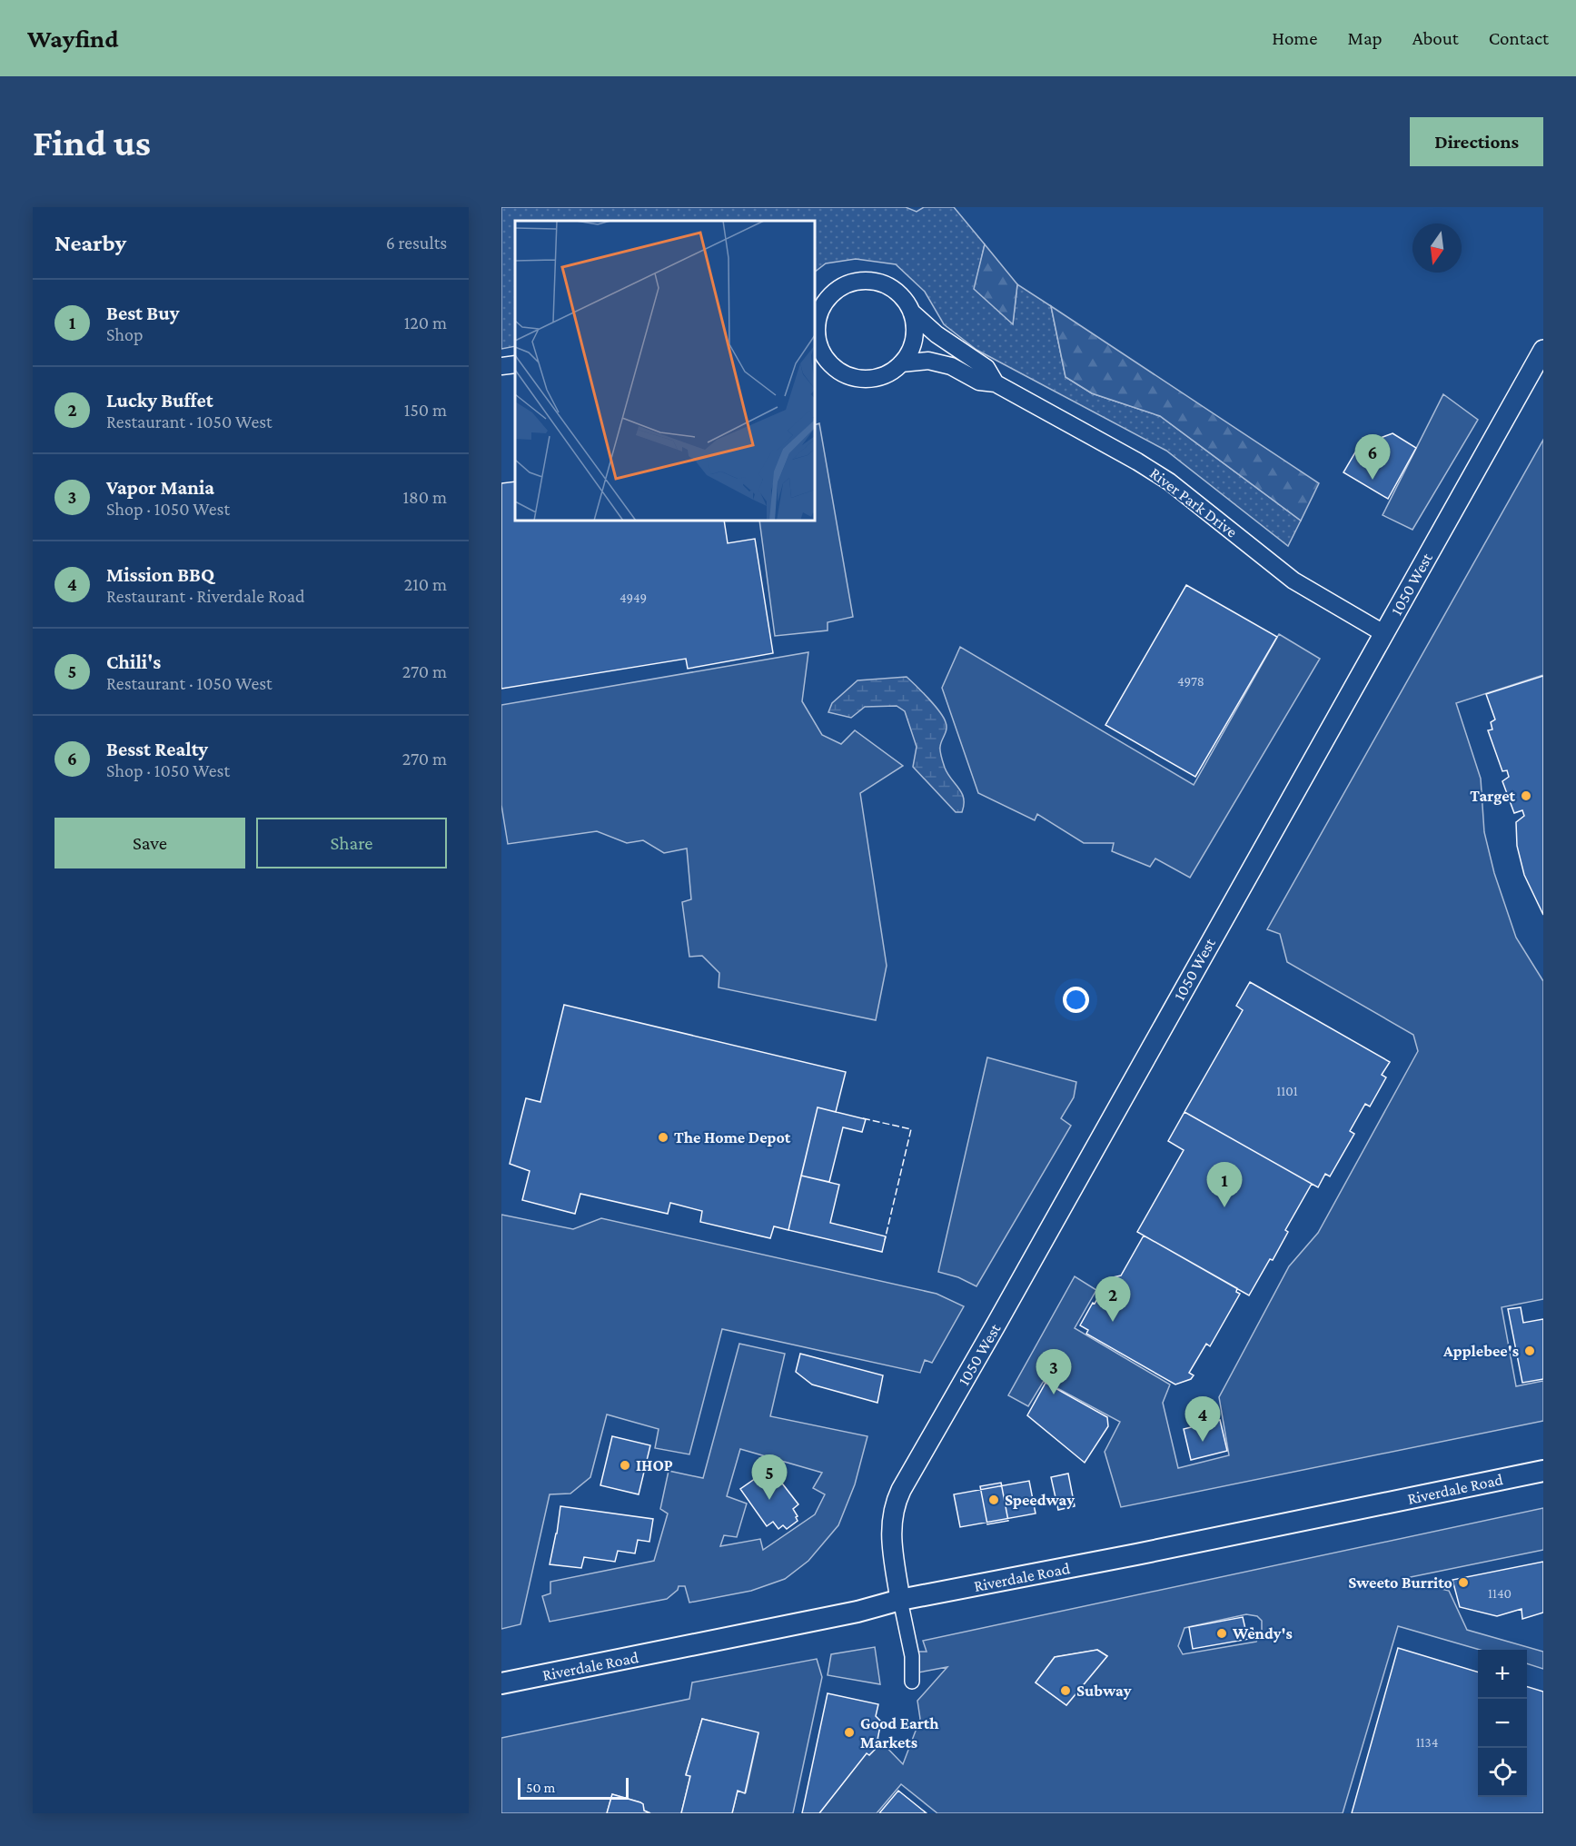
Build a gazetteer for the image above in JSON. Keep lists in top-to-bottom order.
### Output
{
  "streets": {
    "main road": ["1050 West", "Riverdale Road"],
    "street": ["River Park Drive"]
  },
  "crossings": [
    ["River Park Drive", "1050 West"],
    ["1050 West", "Riverdale Road"]
  ],
  "places": [
    "Target",
    "The Home Depot",
    "Applebee's",
    "IHOP",
    "Speedway",
    "Sweeto Burrito",
    "Wendy's",
    "Subway",
    "Good Earth Markets"
  ],
  "house_numbers": [
    "4949",
    "4978",
    "1101",
    "1140",
    "1134"
  ],
  "scale_bar": "50 m",
  "north": "bottom",
  "page": {
    "header": "Wayfind",
    "nav": [
      "Home",
      "Map",
      "About",
      "Contact"
    ],
    "buttons": [
      "Directions",
      ["Save", "Share"]
    ],
    "title": "Find us",
    "heading": ["Nearby", "6 results"],
    "list": [
      {
        "mark": "1",
        "name": "Best Buy",
        "note": "Shop",
        "value": "120 m"
      },
      {
        "mark": "2",
        "name": "Lucky Buffet",
        "note": "Restaurant · 1050 West",
        "value": "150 m"
      },
      {
        "mark": "3",
        "name": "Vapor Mania",
        "note": "Shop · 1050 West",
        "value": "180 m"
      },
      {
        "mark": "4",
        "name": "Mission BBQ",
        "note": "Restaurant · Riverdale Road",
        "value": "210 m"
      },
      {
        "mark": "5",
        "name": "Chili's",
        "note": "Restaurant · 1050 West",
        "value": "270 m"
      },
      {
        "mark": "6",
        "name": "Besst Realty",
        "note": "Shop · 1050 West",
        "value": "270 m"
      }
    ],
    "pins": [
      "6",
      "1",
      "2",
      "3",
      "4",
      "5"
    ],
    "map_buttons": ["+", "−"],
    "scale": "50 m"
  }
}
